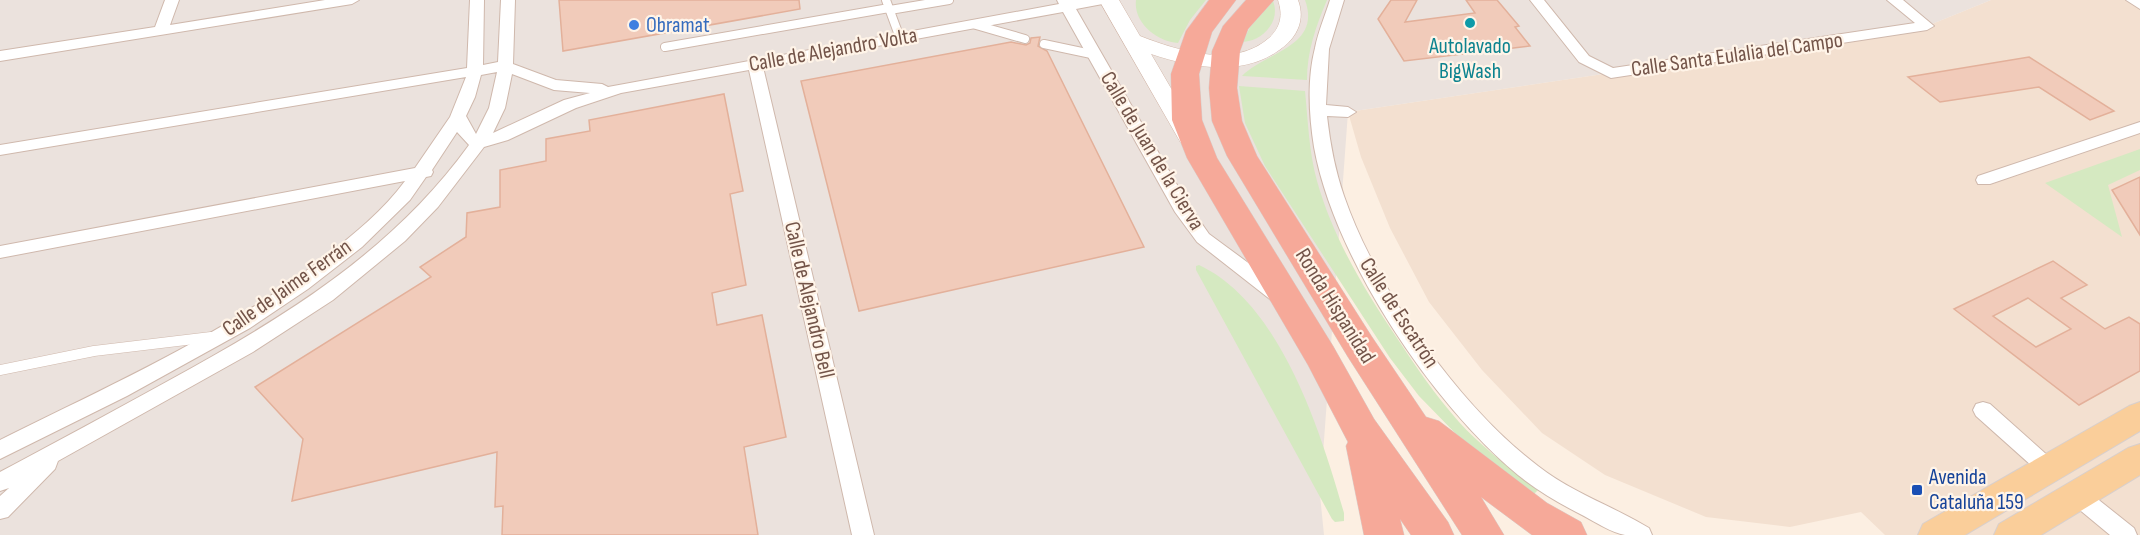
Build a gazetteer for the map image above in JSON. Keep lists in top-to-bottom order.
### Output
{
  "streets": {
    "highway": ["Ronda Hispanidad"],
    "street": [
      "Calle de Alejandro Volta",
      "Calle Santa Eulalia del Campo",
      "Calle de Juan de la Cierva",
      "Calle de Jaime Ferrán",
      "Calle de Alejandro Bell",
      "Calle de Escatrón"
    ]
  },
  "crossings": [
    ["Calle de Alejandro Volta", "Calle de Juan de la Cierva"],
    ["Calle de Alejandro Volta", "Calle de Jaime Ferrán"],
    ["Calle de Alejandro Volta", "Calle de Alejandro Bell"],
    ["Calle de Juan de la Cierva", "Ronda Hispanidad"]
  ],
  "places": {
    "other": ["Autolavado BigWash", "Obramat"],
    "transit": ["Avenida Cataluña 159"]
  }
}
